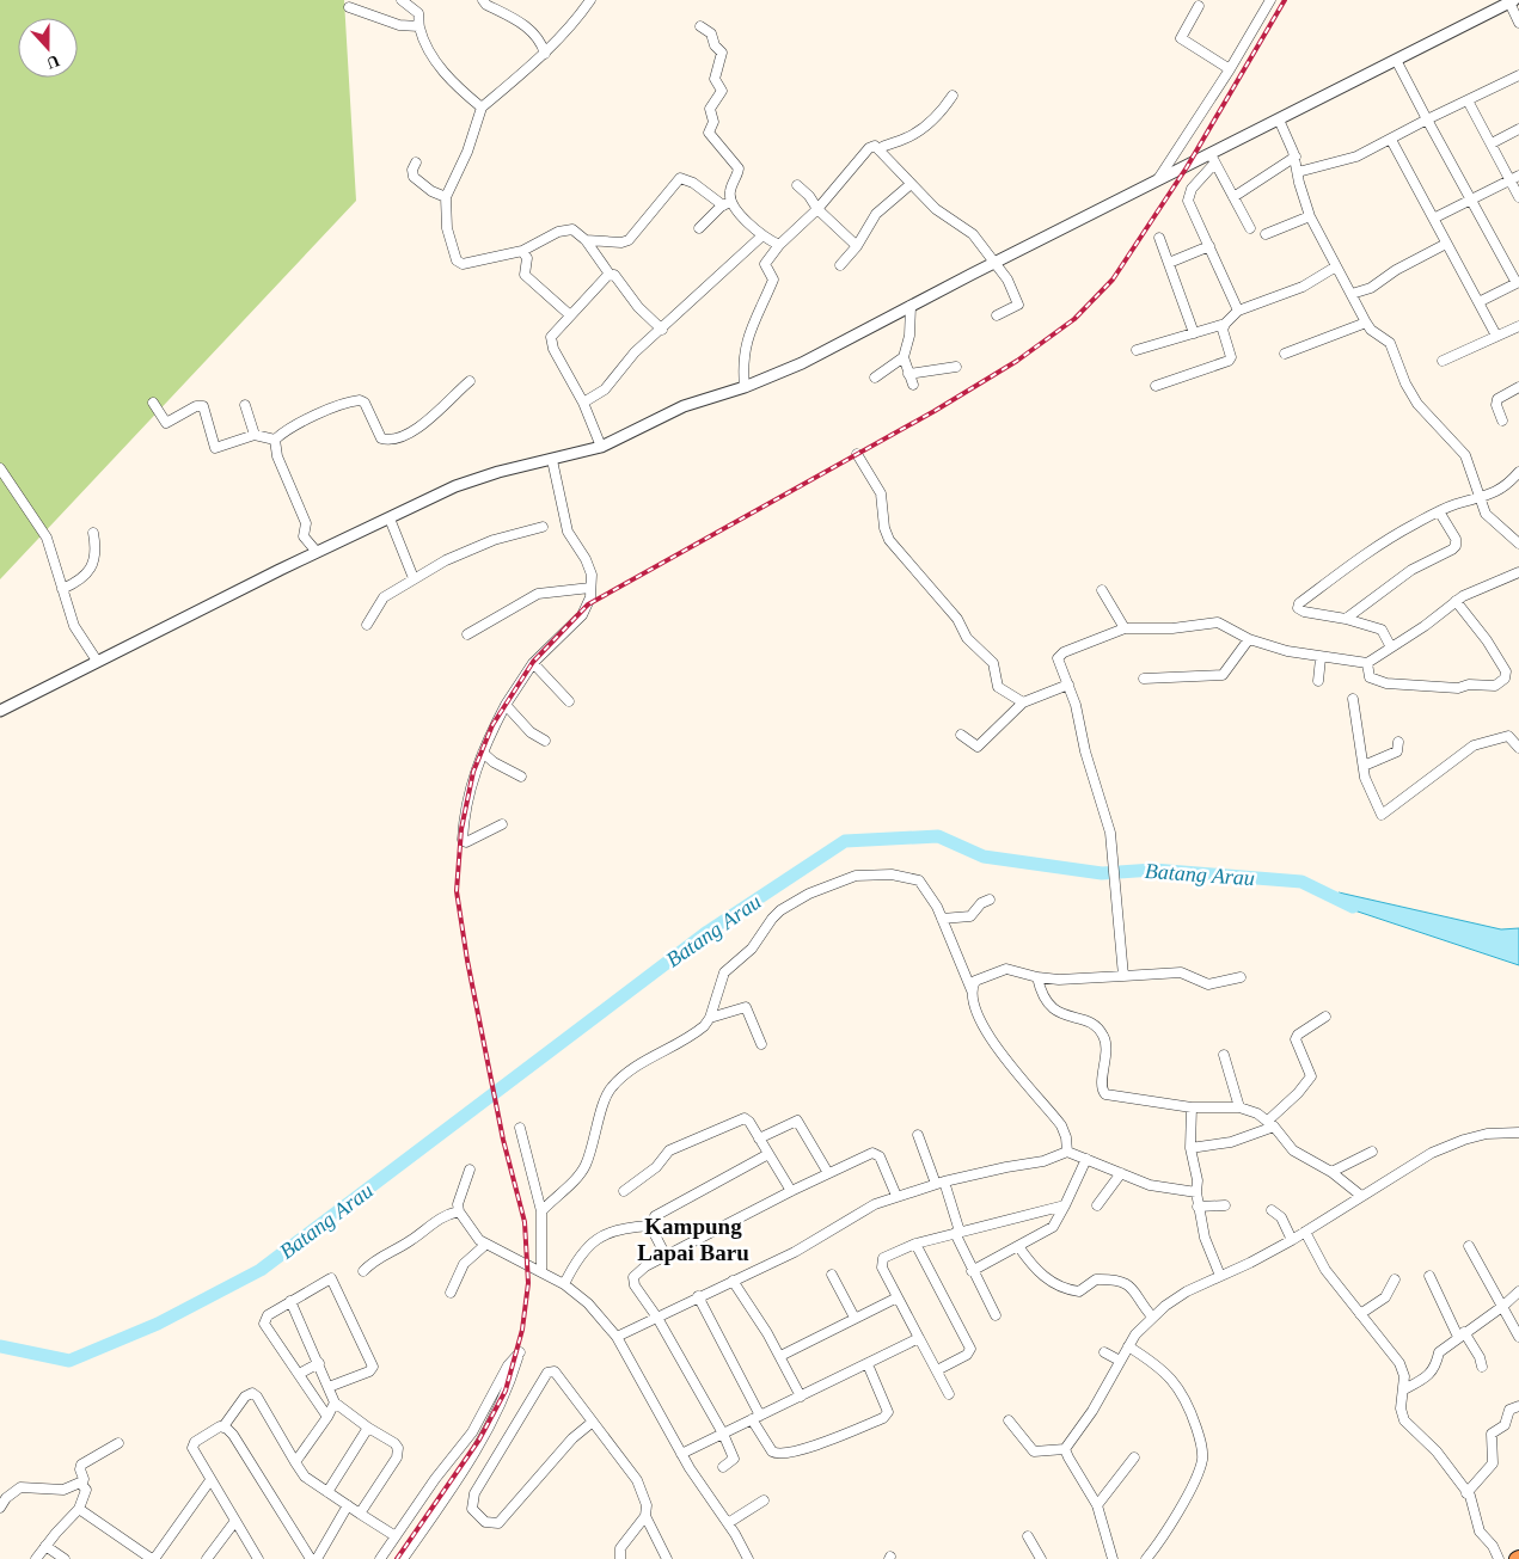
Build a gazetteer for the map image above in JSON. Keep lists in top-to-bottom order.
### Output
{
  "districts": ["Kampung Lapai Baru"],
  "water": ["Batang Arau"],
  "north": "bottom"
}
